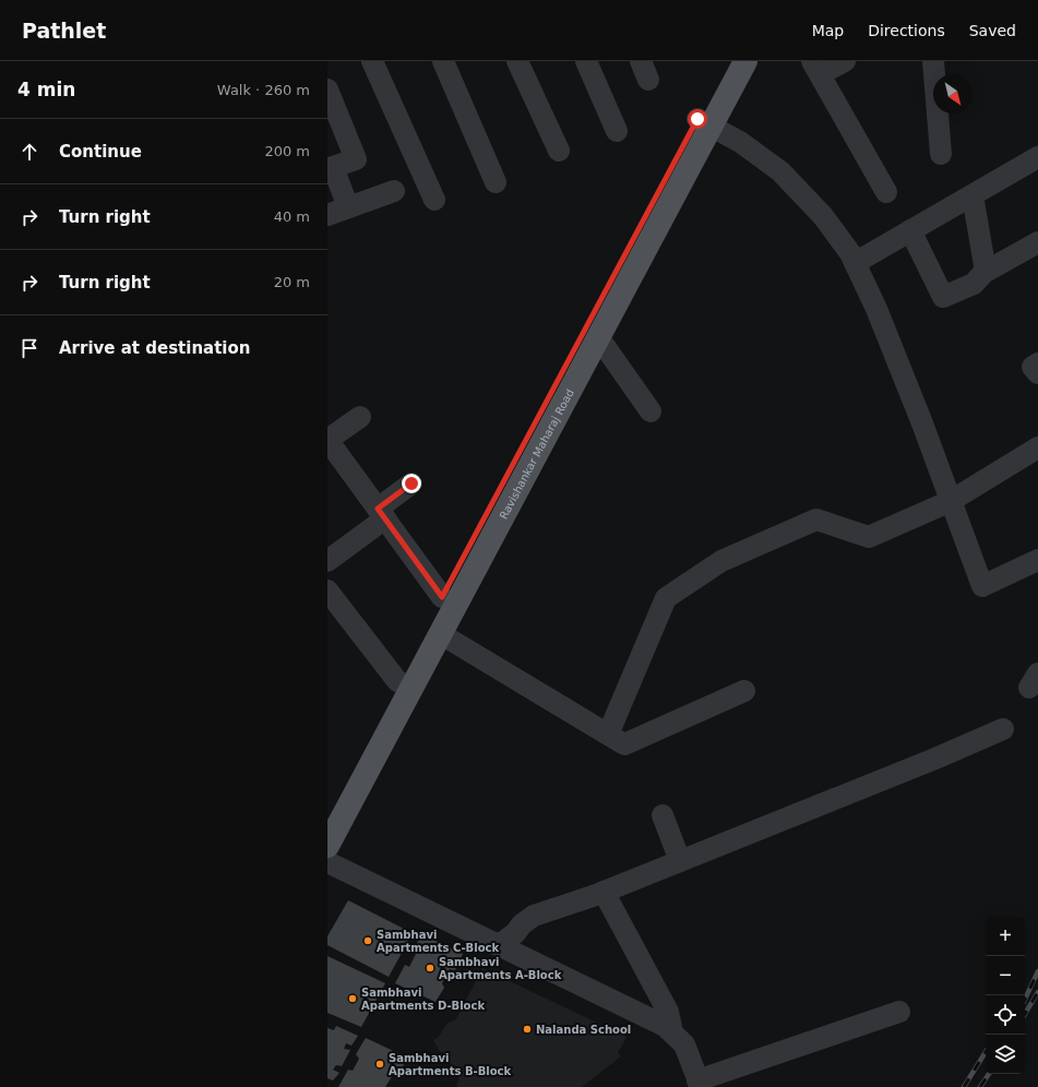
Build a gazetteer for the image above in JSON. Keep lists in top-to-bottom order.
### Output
{
  "streets": {
    "main road": ["Ravishankar Maharaj Road"]
  },
  "places": [
    "Sambhavi Apartments C-Block",
    "Sambhavi Apartments A-Block",
    "Sambhavi Apartments D-Block",
    "Nalanda School",
    "Sambhavi Apartments B-Block"
  ],
  "north": "bottom right",
  "page": {
    "header": "Pathlet",
    "nav": ["Map", "Directions", "Saved"],
    "heading": ["4 min", "Walk · 260 m"],
    "list": [
      ["Continue", "200 m"],
      ["Turn right", "40 m"],
      ["Turn right", "20 m"],
      "Arrive at destination"
    ],
    "map_buttons": ["+", "−"]
  }
}
